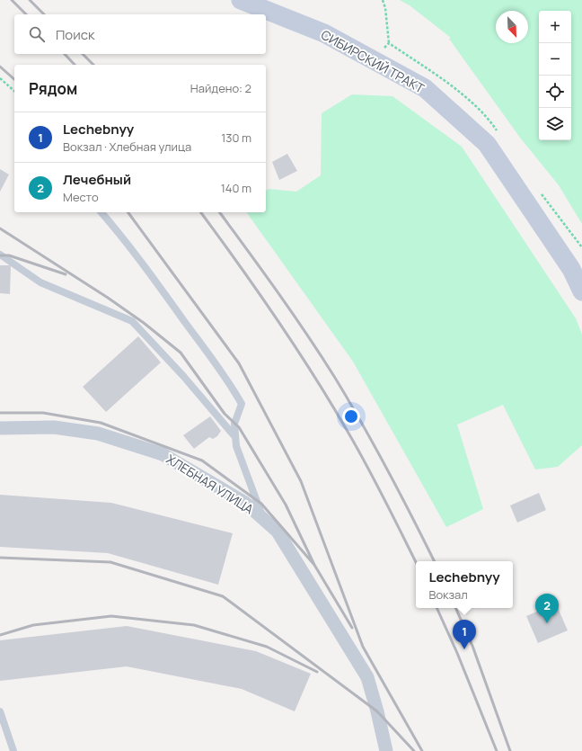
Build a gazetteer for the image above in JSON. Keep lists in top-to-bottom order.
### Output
{
  "streets": {
    "main road": ["СИБИРСКИЙ ТРАКТ"],
    "street": ["ХЛЕБНАЯ УЛИЦА"]
  },
  "north": "bottom right",
  "page": {
    "map_buttons": ["+", "−"],
    "search": "Поиск",
    "heading": ["Рядом", "Найдено: 2"],
    "list": [
      {
        "mark": "1",
        "name": "Lechebnyy",
        "note": "Вокзал · Хлебная улица",
        "value": "130 m"
      },
      {
        "mark": "2",
        "name": "Лечебный",
        "note": "Место",
        "value": "140 m"
      }
    ],
    "popup": ["Lechebnyy", "Вокзал"],
    "pins": ["2", "1"]
  }
}
